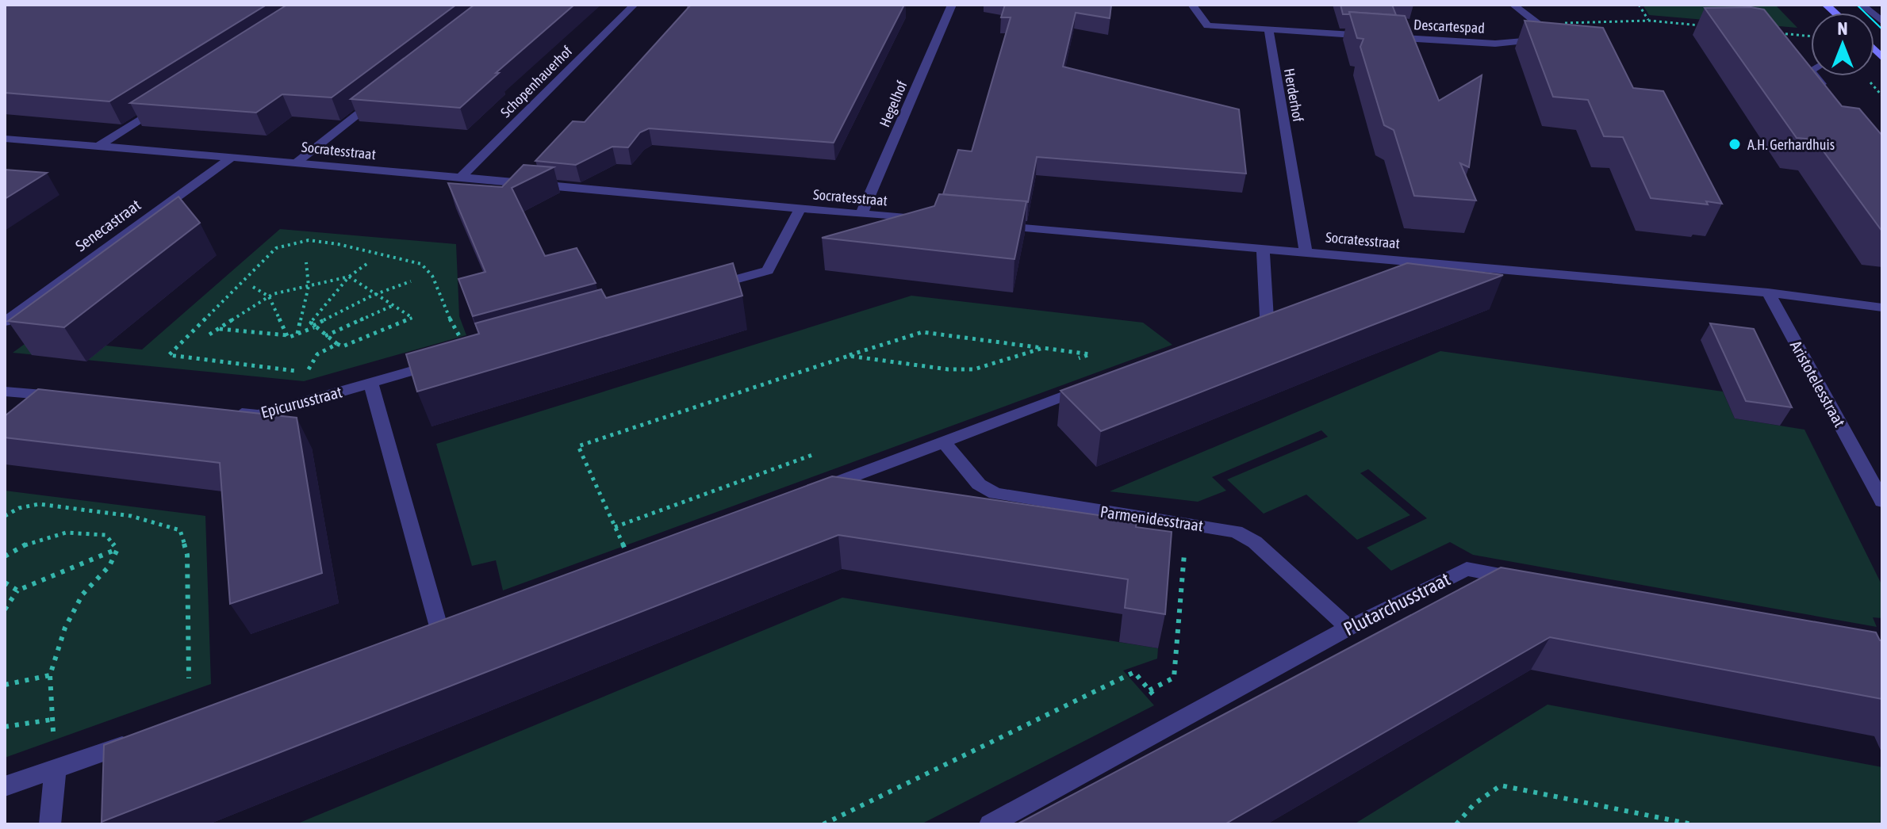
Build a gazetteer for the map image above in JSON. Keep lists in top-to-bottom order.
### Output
{
  "streets": {
    "street": [
      "Descartespad",
      "Schopenhauerhof",
      "Herderhof",
      "Hegelhof",
      "Socratesstraat",
      "Senecastraat",
      "Aristotelesstraat",
      "Epicurusstraat",
      "Parmenidesstraat",
      "Plutarchusstraat"
    ]
  },
  "crossings": [
    ["Descartespad", "Herderhof"],
    ["Schopenhauerhof", "Socratesstraat"],
    ["Herderhof", "Socratesstraat"],
    ["Hegelhof", "Socratesstraat"],
    ["Socratesstraat", "Senecastraat"],
    ["Socratesstraat", "Aristotelesstraat"],
    ["Parmenidesstraat", "Plutarchusstraat"]
  ],
  "places": ["A.H. Gerhardhuis"],
  "north": "top"
}
